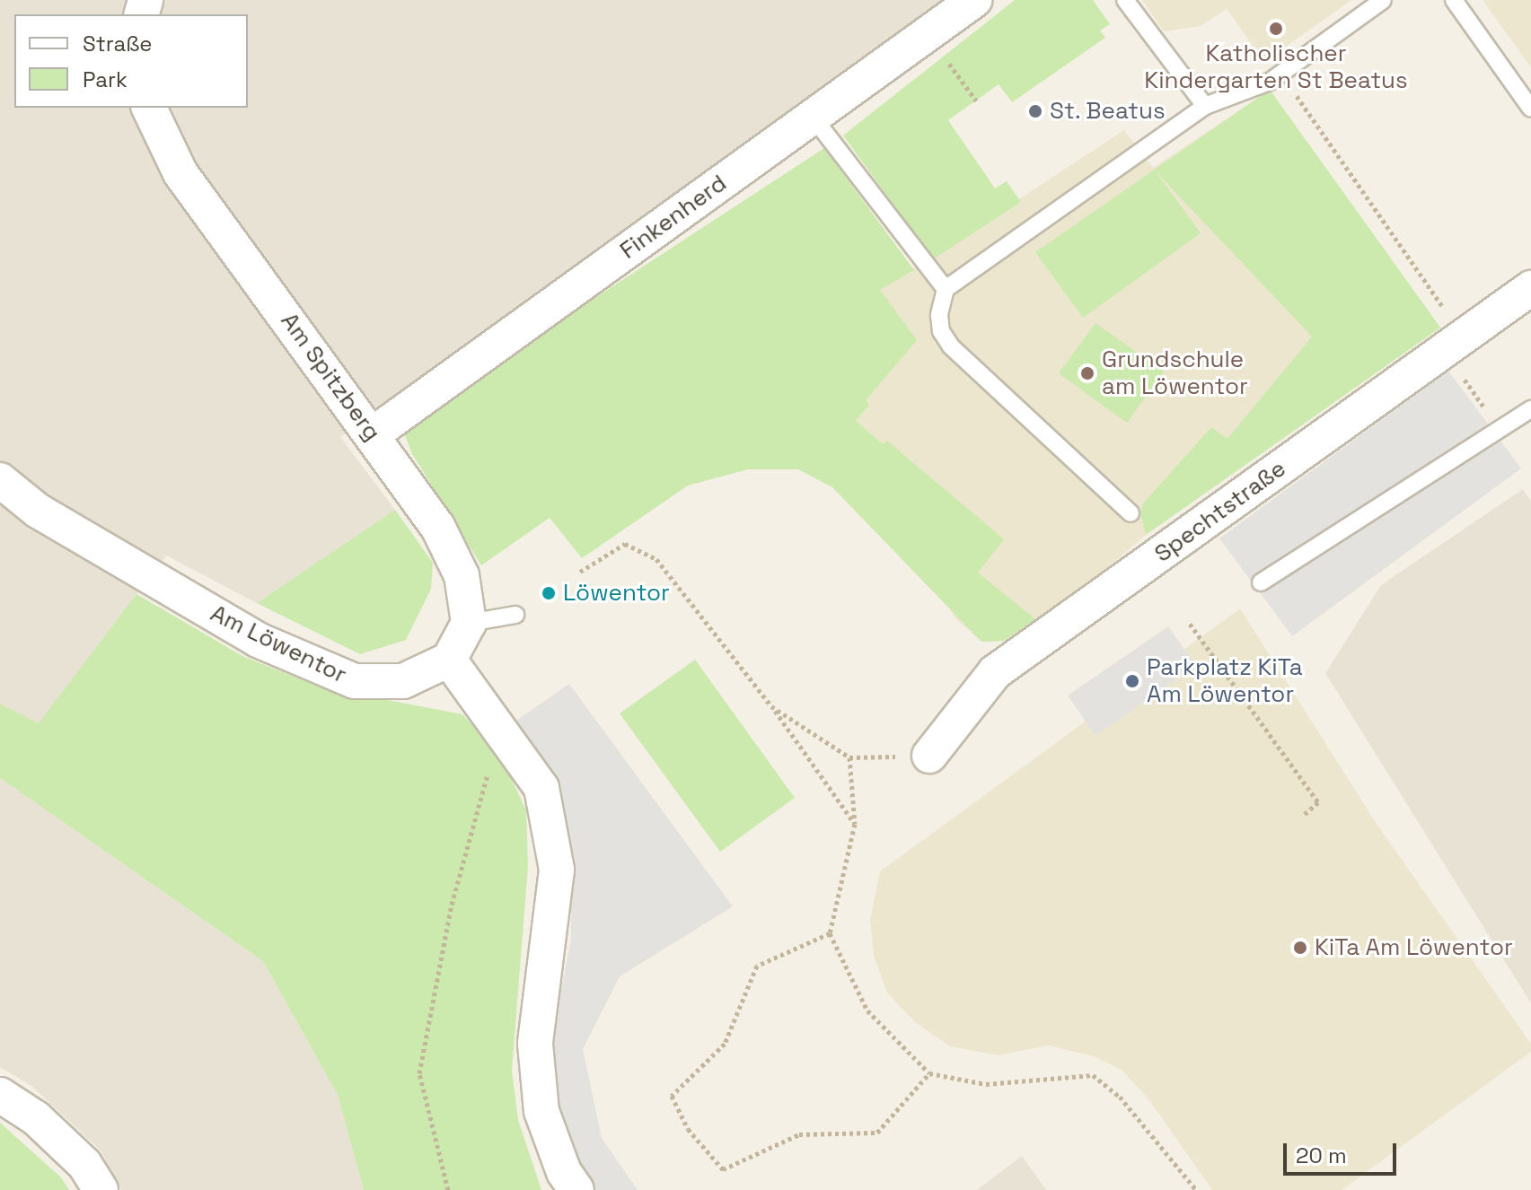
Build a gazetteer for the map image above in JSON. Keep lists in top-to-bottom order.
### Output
{
  "streets": {
    "street": [
      "Finkenherd",
      "Am Spitzberg",
      "Spechtstraße",
      "Am Löwentor"
    ]
  },
  "crossings": [
    ["Finkenherd", "Am Spitzberg"]
  ],
  "places": [
    "Katholischer Kindergarten St Beatus",
    "St. Beatus",
    "Grundschule am Löwentor",
    "Löwentor",
    "Parkplatz KiTa Am Löwentor",
    "KiTa Am Löwentor"
  ],
  "legend": ["Straße", "Park"],
  "scale_bar": "20 m"
}
